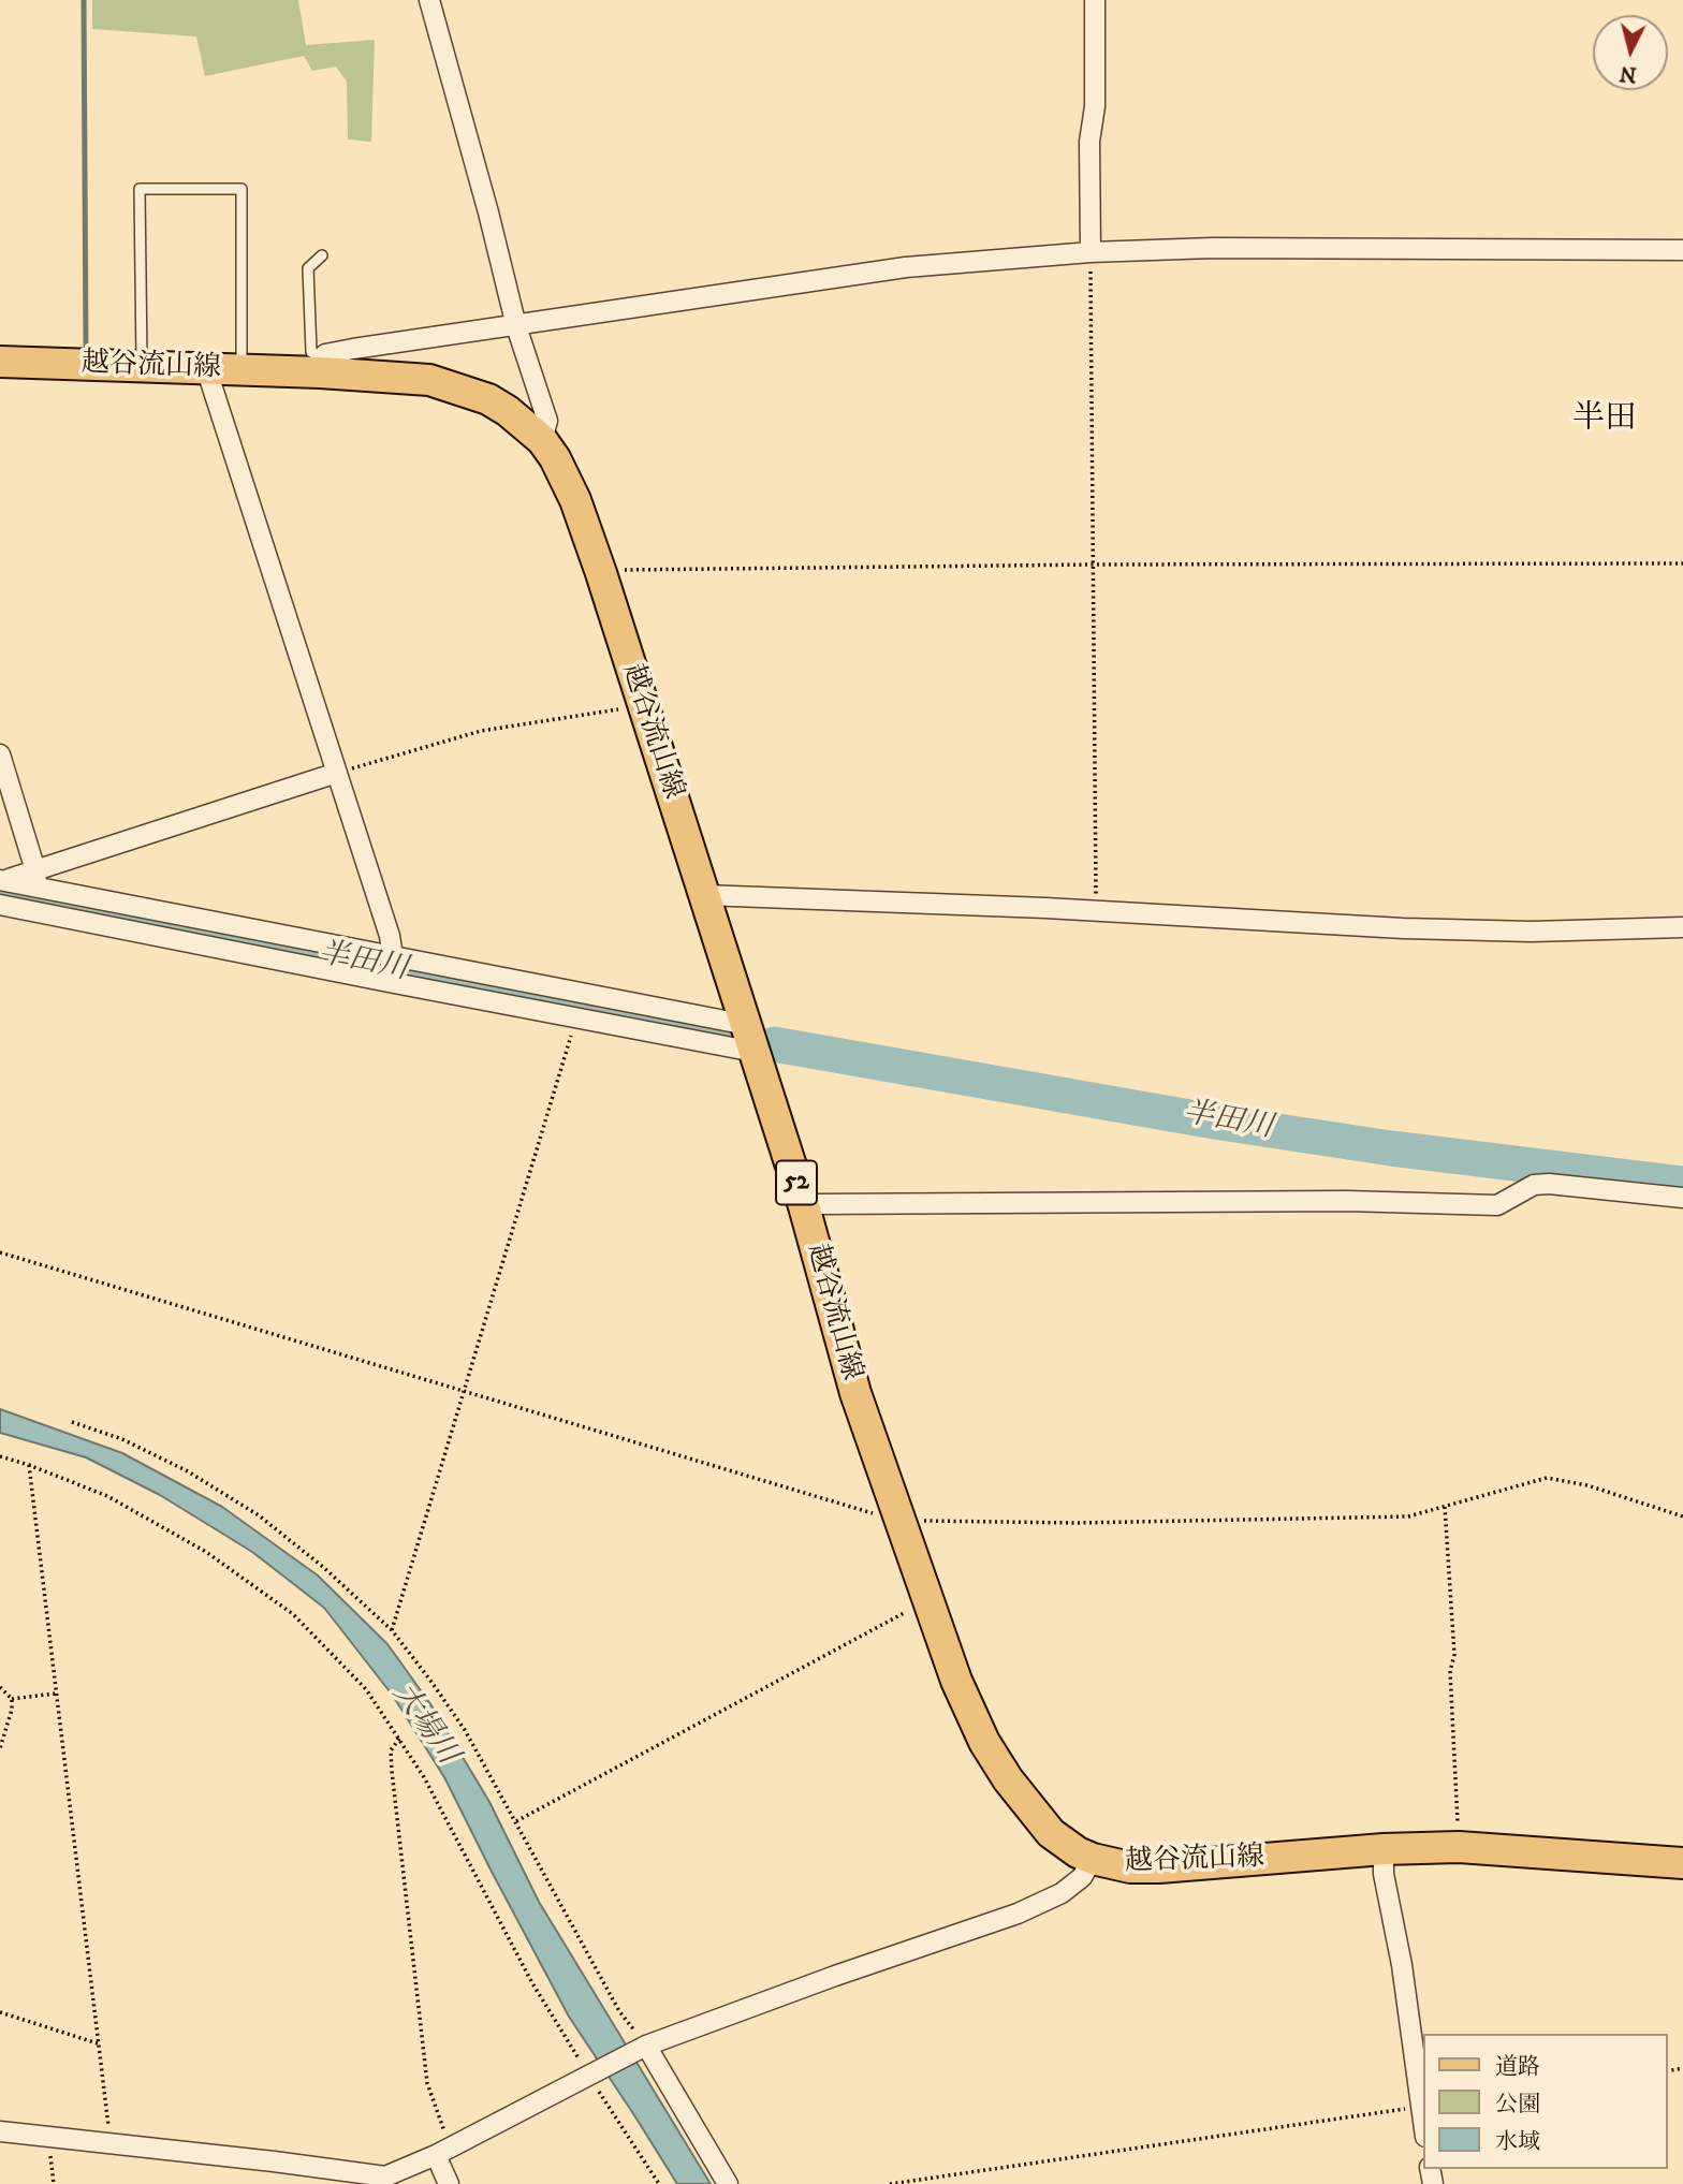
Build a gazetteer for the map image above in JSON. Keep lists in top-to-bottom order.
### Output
{
  "streets": {
    "main road": ["越谷流山線", "52"]
  },
  "districts": ["半田"],
  "water": ["半田川", "大場川"],
  "legend": ["道路", "公園", "水域"],
  "north": "bottom"
}
